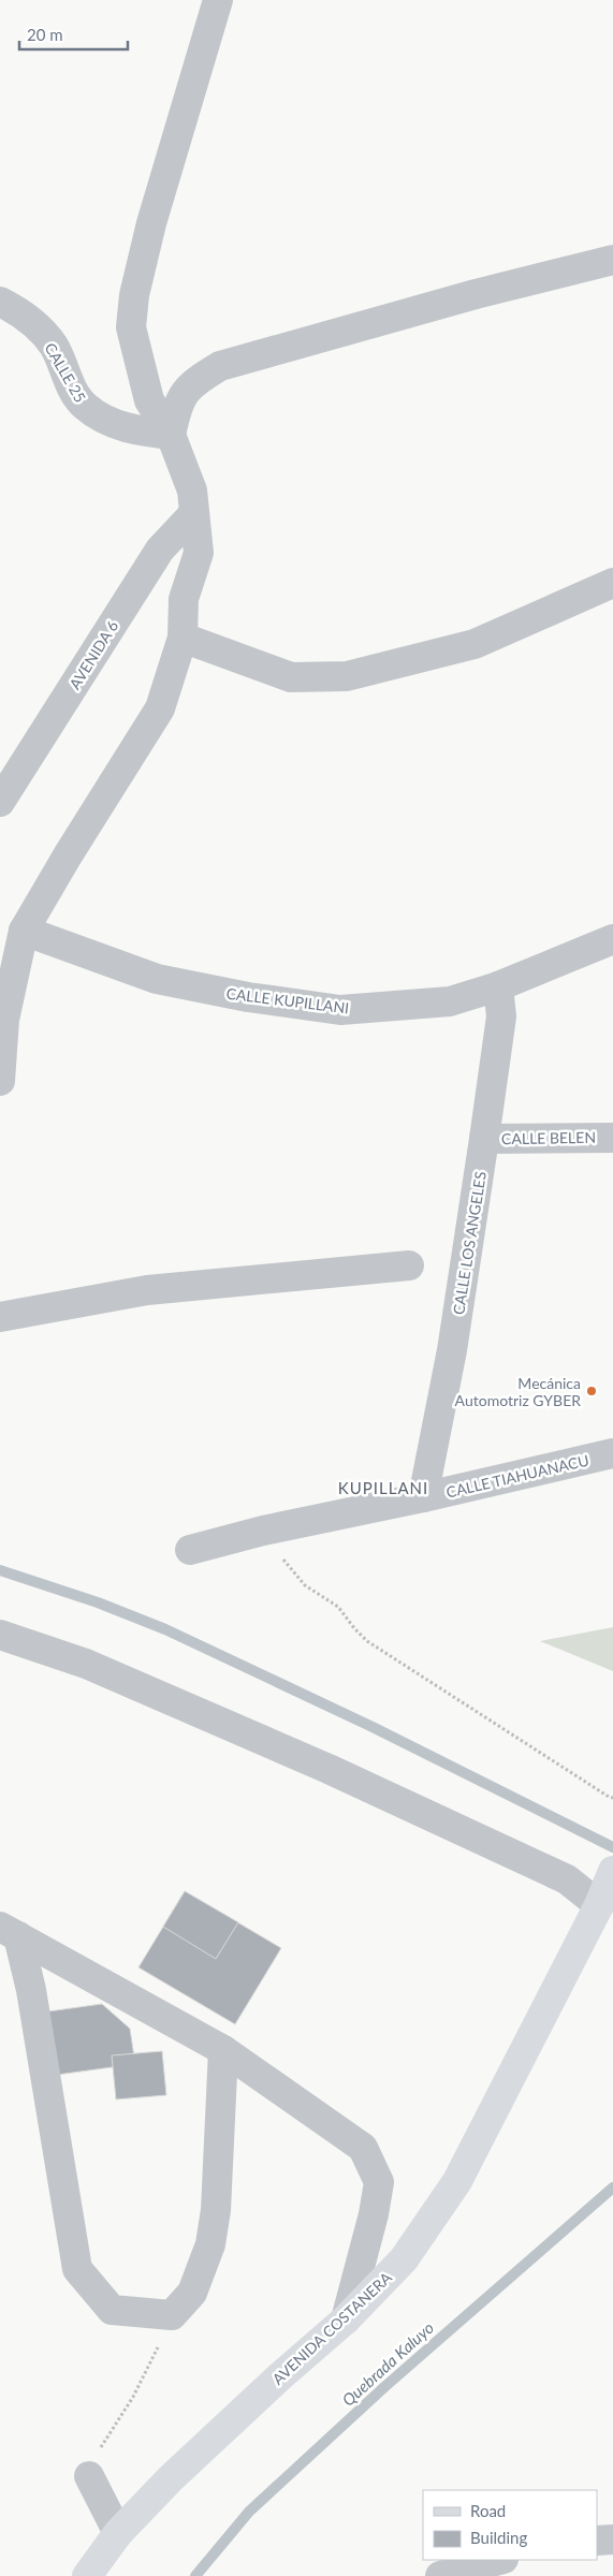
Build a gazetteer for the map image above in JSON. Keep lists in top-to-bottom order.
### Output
{
  "streets": {
    "main road": ["AVENIDA COSTANERA"],
    "street": [
      "CALLE 25",
      "AVENIDA 6",
      "CALLE KUPILLANI",
      "CALLE BELEN",
      "CALLE LOS ANGELES",
      "CALLE TIAHUANACU"
    ]
  },
  "crossings": [
    ["CALLE KUPILLANI", "CALLE LOS ANGELES"],
    ["CALLE BELEN", "CALLE LOS ANGELES"],
    ["CALLE LOS ANGELES", "CALLE TIAHUANACU"]
  ],
  "districts": ["KUPILLANI"],
  "water": ["Quebrada Kaluyo"],
  "places": ["Mecánica Automotriz GYBER"],
  "legend": ["Road", "Building"],
  "scale_bar": "20 m"
}
